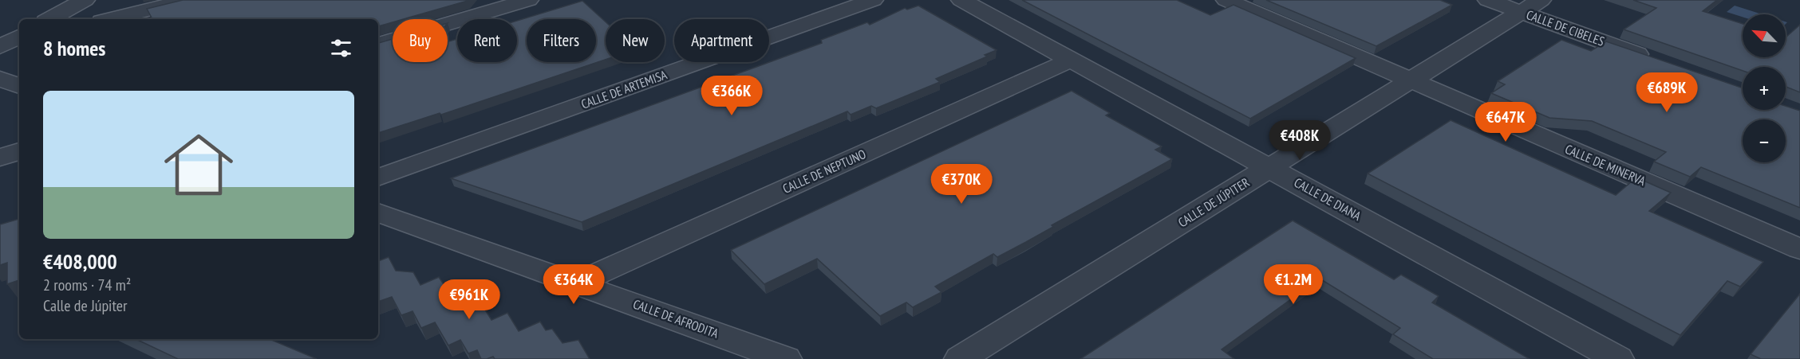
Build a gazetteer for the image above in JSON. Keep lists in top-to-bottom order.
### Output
{
  "streets": {
    "street": [
      "CALLE DE CIBELES",
      "CALLE DE ARTEMISA",
      "CALLE DE MINERVA",
      "CALLE DE NEPTUNO",
      "CALLE DE DIANA",
      "CALLE DE JÚPITER",
      "CALLE DE AFRODITA"
    ]
  },
  "crossings": [
    ["CALLE DE CIBELES", "CALLE DE JÚPITER"],
    ["CALLE DE MINERVA", "CALLE DE JÚPITER"],
    ["CALLE DE NEPTUNO", "CALLE DE DIANA"],
    ["CALLE DE NEPTUNO", "CALLE DE AFRODITA"],
    ["CALLE DE DIANA", "CALLE DE JÚPITER"]
  ],
  "north": "top left",
  "page": {
    "map_buttons": ["+", "−"],
    "chip": [
      "Buy",
      "Rent",
      "Filters",
      "New",
      "Apartment"
    ],
    "heading": "8 homes",
    "price": [
      "€689K",
      "€366K",
      "€647K",
      "€408K",
      "€370K",
      "€364K",
      "€1.2M",
      "€961K"
    ],
    "list": [
      {
        "name": "€408,000",
        "note": "2 rooms · 74 m² · Calle de Júpiter"
      }
    ]
  }
}
